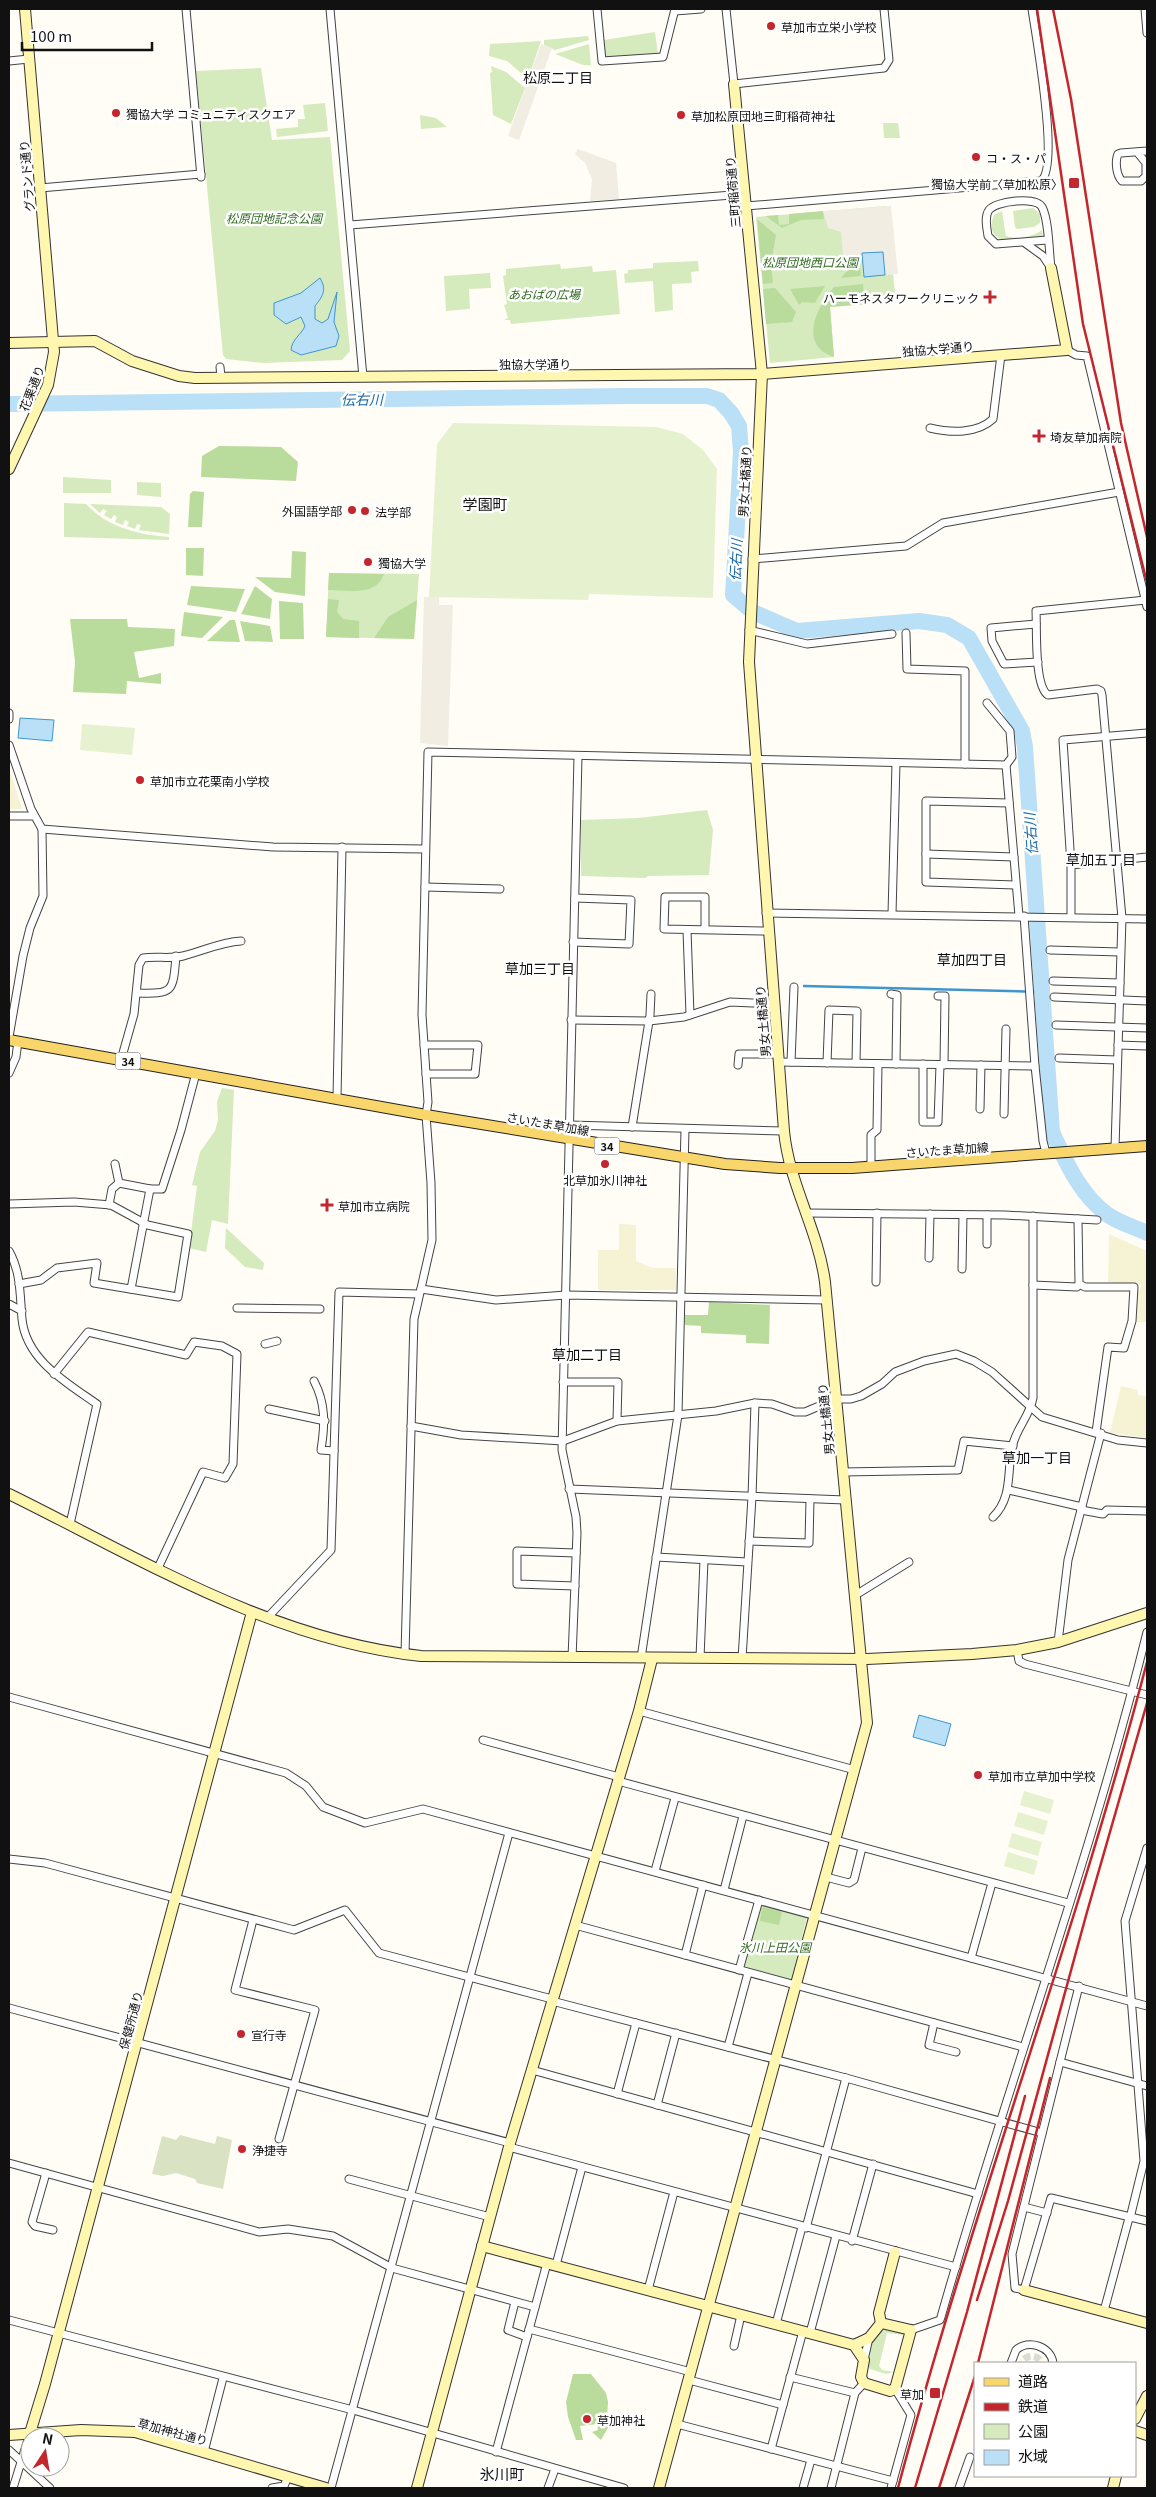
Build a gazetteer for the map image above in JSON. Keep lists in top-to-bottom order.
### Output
{
  "streets": {
    "main road": ["34", "さいたま草加線"],
    "street": [
      "グランド通り",
      "三町稲荷通り",
      "独協大学通り",
      "花栗通り",
      "男女土橋通り",
      "保健所通り",
      "草加神社通り"
    ]
  },
  "crossings": [
    ["グランド通り", "独協大学通り"],
    ["グランド通り", "花栗通り"],
    ["三町稲荷通り", "独協大学通り"],
    ["三町稲荷通り", "男女土橋通り"],
    ["独協大学通り", "花栗通り"],
    ["独協大学通り", "男女土橋通り"],
    ["男女土橋通り", "さいたま草加線"]
  ],
  "districts": [
    "松原二丁目",
    "学園町",
    "草加五丁目",
    "草加四丁目",
    "草加三丁目",
    "草加二丁目",
    "草加一丁目",
    "氷川町"
  ],
  "water": ["伝右川"],
  "parks": [
    "松原団地記念公園",
    "松原団地西口公園",
    "あおばの広場",
    "氷川上田公園"
  ],
  "places": {
    "other": [
      "草加市立栄小学校",
      "獨協大学 コミュニティスクエア",
      "草加松原団地三町稲荷神社",
      "コ・ス・パ",
      "外国語学部",
      "法学部",
      "獨協大学",
      "草加市立花栗南小学校",
      "北草加氷川神社",
      "草加市立草加中学校",
      "宣行寺",
      "浄捷寺",
      "草加神社"
    ],
    "transit": ["獨協大学前〈草加松原〉", "草加"],
    "health": ["ハーモネスタワークリニック", "埼友草加病院", "草加市立病院"]
  },
  "legend": [
    "道路",
    "鉄道",
    "公園",
    "水域"
  ],
  "scale_bar": "100 m",
  "north": "top"
}
